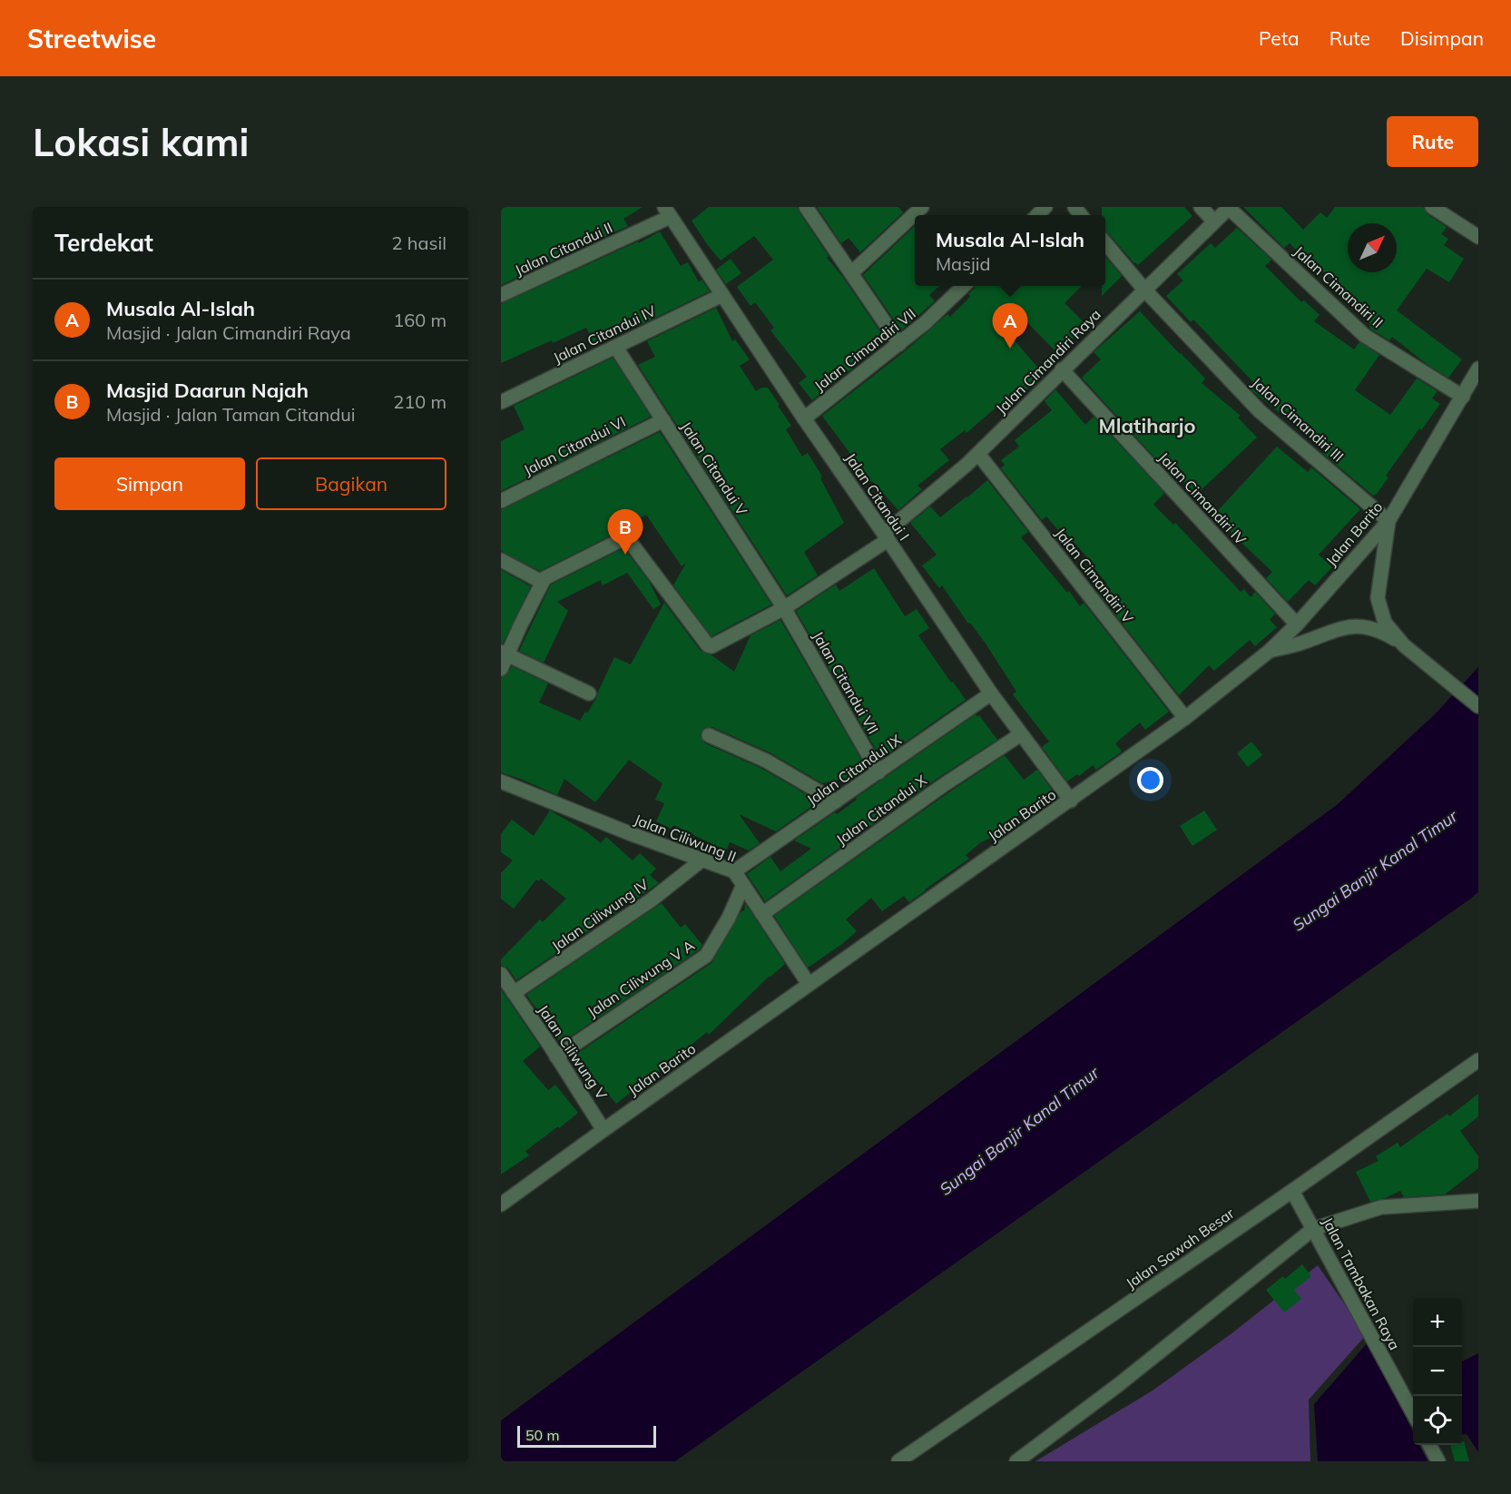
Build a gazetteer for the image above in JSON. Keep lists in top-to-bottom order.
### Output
{
  "streets": {
    "street": [
      "Jalan Citandui II",
      "Jalan Cimandiri II",
      "Jalan Citandui IV",
      "Jalan Cimandiri VII",
      "Jalan Cimandiri Raya",
      "Jalan Cimandiri III",
      "Jalan Citandui VI",
      "Jalan Citandui V",
      "Jalan Citandui I",
      "Jalan Cimandiri IV",
      "Jalan Barito",
      "Jalan Cimandiri V",
      "Jalan Citandui VII",
      "Jalan Citandui IX",
      "Jalan Citandui X",
      "Jalan Ciliwung II",
      "Jalan Ciliwung IV",
      "Jalan Ciliwung V A",
      "Jalan Ciliwung V",
      "Jalan Sawah Besar",
      "Jalan Tambakan Raya"
    ]
  },
  "crossings": [
    ["Jalan Citandui II", "Jalan Citandui I"],
    ["Jalan Cimandiri II", "Jalan Cimandiri Raya"],
    ["Jalan Cimandiri II", "Jalan Barito"],
    ["Jalan Citandui IV", "Jalan Citandui V"],
    ["Jalan Citandui IV", "Jalan Citandui I"],
    ["Jalan Cimandiri VII", "Jalan Citandui I"],
    ["Jalan Cimandiri Raya", "Jalan Cimandiri III"],
    ["Jalan Cimandiri Raya", "Jalan Citandui V"],
    ["Jalan Cimandiri Raya", "Jalan Citandui I"],
    ["Jalan Cimandiri Raya", "Jalan Cimandiri IV"],
    ["Jalan Cimandiri Raya", "Jalan Cimandiri V"],
    ["Jalan Cimandiri Raya", "Jalan Citandui VII"],
    ["Jalan Cimandiri III", "Jalan Barito"],
    ["Jalan Citandui VI", "Jalan Citandui V"],
    ["Jalan Citandui V", "Jalan Citandui VII"],
    ["Jalan Citandui I", "Jalan Barito"],
    ["Jalan Citandui I", "Jalan Citandui IX"],
    ["Jalan Citandui I", "Jalan Citandui X"],
    ["Jalan Cimandiri IV", "Jalan Barito"],
    ["Jalan Barito", "Jalan Cimandiri V"],
    ["Jalan Barito", "Jalan Ciliwung II"],
    ["Jalan Barito", "Jalan Ciliwung V"],
    ["Jalan Citandui VII", "Jalan Citandui IX"],
    ["Jalan Citandui IX", "Jalan Ciliwung II"],
    ["Jalan Citandui X", "Jalan Ciliwung II"],
    ["Jalan Ciliwung II", "Jalan Ciliwung IV"],
    ["Jalan Ciliwung II", "Jalan Ciliwung V A"],
    ["Jalan Ciliwung IV", "Jalan Ciliwung V"],
    ["Jalan Ciliwung V A", "Jalan Ciliwung V"],
    ["Jalan Sawah Besar", "Jalan Tambakan Raya"]
  ],
  "districts": ["Mlatiharjo"],
  "water": ["Sungai Banjir Kanal Timur"],
  "scale_bar": "50 m",
  "north": "top right",
  "page": {
    "header": "Streetwise",
    "nav": ["Peta", "Rute", "Disimpan"],
    "buttons": [
      "Rute",
      ["Simpan", "Bagikan"]
    ],
    "title": "Lokasi kami",
    "heading": ["Terdekat", "2 hasil"],
    "popup": ["Musala Al-Islah", "Masjid"],
    "list": [
      {
        "mark": "A",
        "name": "Musala Al-Islah",
        "note": "Masjid · Jalan Cimandiri Raya",
        "value": "160 m"
      },
      {
        "mark": "B",
        "name": "Masjid Daarun Najah",
        "note": "Masjid · Jalan Taman Citandui",
        "value": "210 m"
      }
    ],
    "pins": ["A", "B"],
    "map_buttons": ["+", "−"],
    "scale": "50 m"
  }
}
